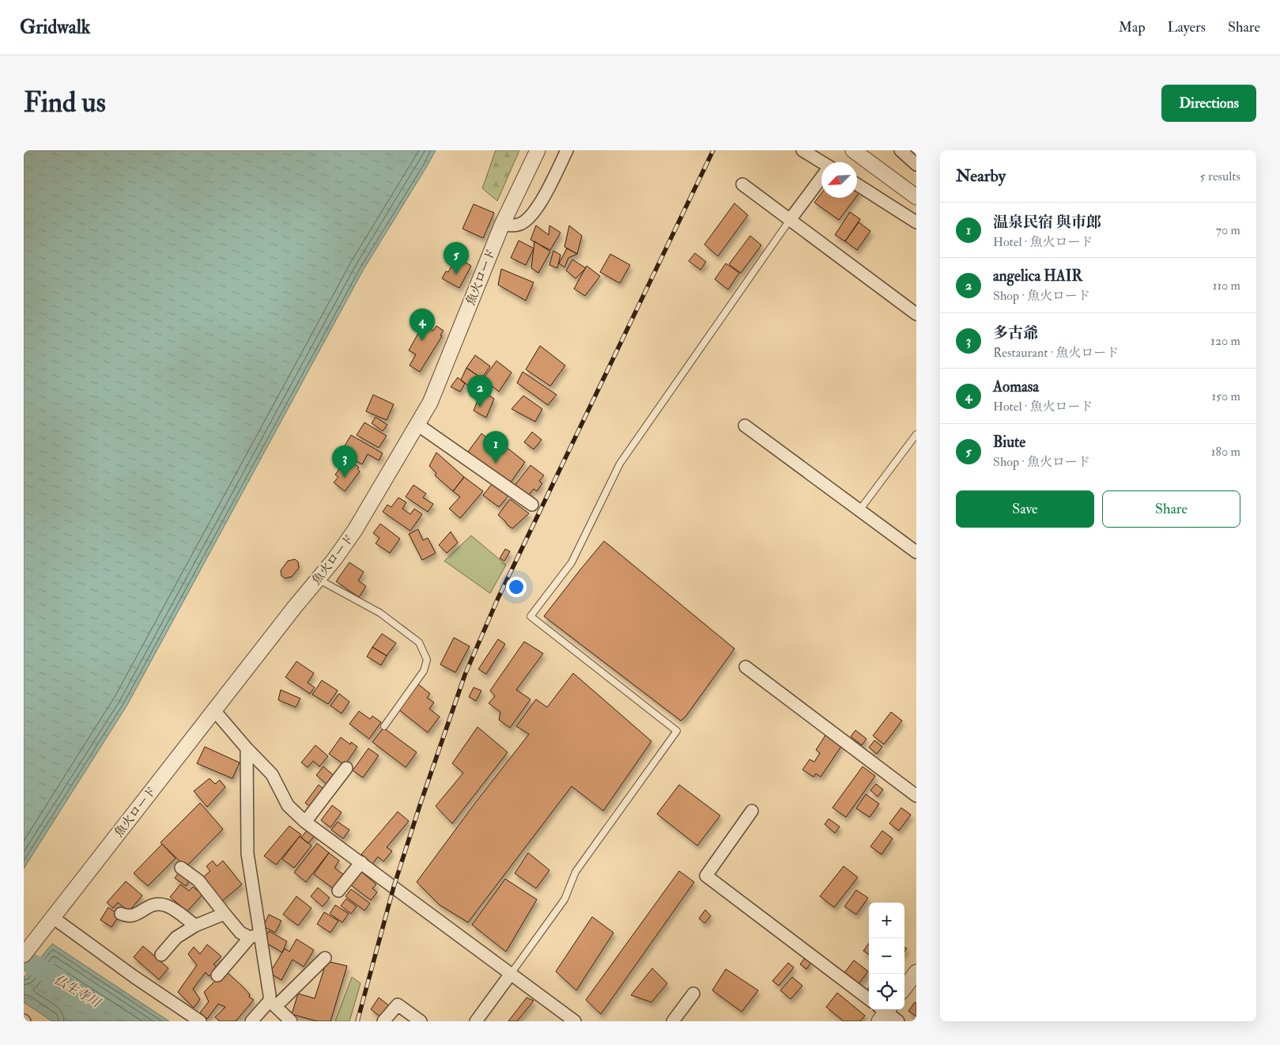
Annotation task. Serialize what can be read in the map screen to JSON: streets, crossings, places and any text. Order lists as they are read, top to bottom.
{
  "streets": {
    "street": ["魚火ロード"]
  },
  "water": ["仏生寺川"],
  "north": "bottom left",
  "page": {
    "header": "Gridwalk",
    "nav": ["Map", "Layers", "Share"],
    "buttons": [
      "Directions",
      ["Save", "Share"]
    ],
    "title": "Find us",
    "heading": ["Nearby", "5 results"],
    "list": [
      {
        "mark": "1",
        "name": "温泉民宿 與市郎",
        "note": "Hotel · 魚火ロード",
        "value": "70 m"
      },
      {
        "mark": "2",
        "name": "angelica HAIR",
        "note": "Shop · 魚火ロード",
        "value": "110 m"
      },
      {
        "mark": "3",
        "name": "多古爺",
        "note": "Restaurant · 魚火ロード",
        "value": "120 m"
      },
      {
        "mark": "4",
        "name": "Aomasa",
        "note": "Hotel · 魚火ロード",
        "value": "150 m"
      },
      {
        "mark": "5",
        "name": "Biute",
        "note": "Shop · 魚火ロード",
        "value": "180 m"
      }
    ],
    "pins": [
      "5",
      "4",
      "2",
      "1",
      "3"
    ],
    "map_buttons": ["+", "−"]
  }
}
